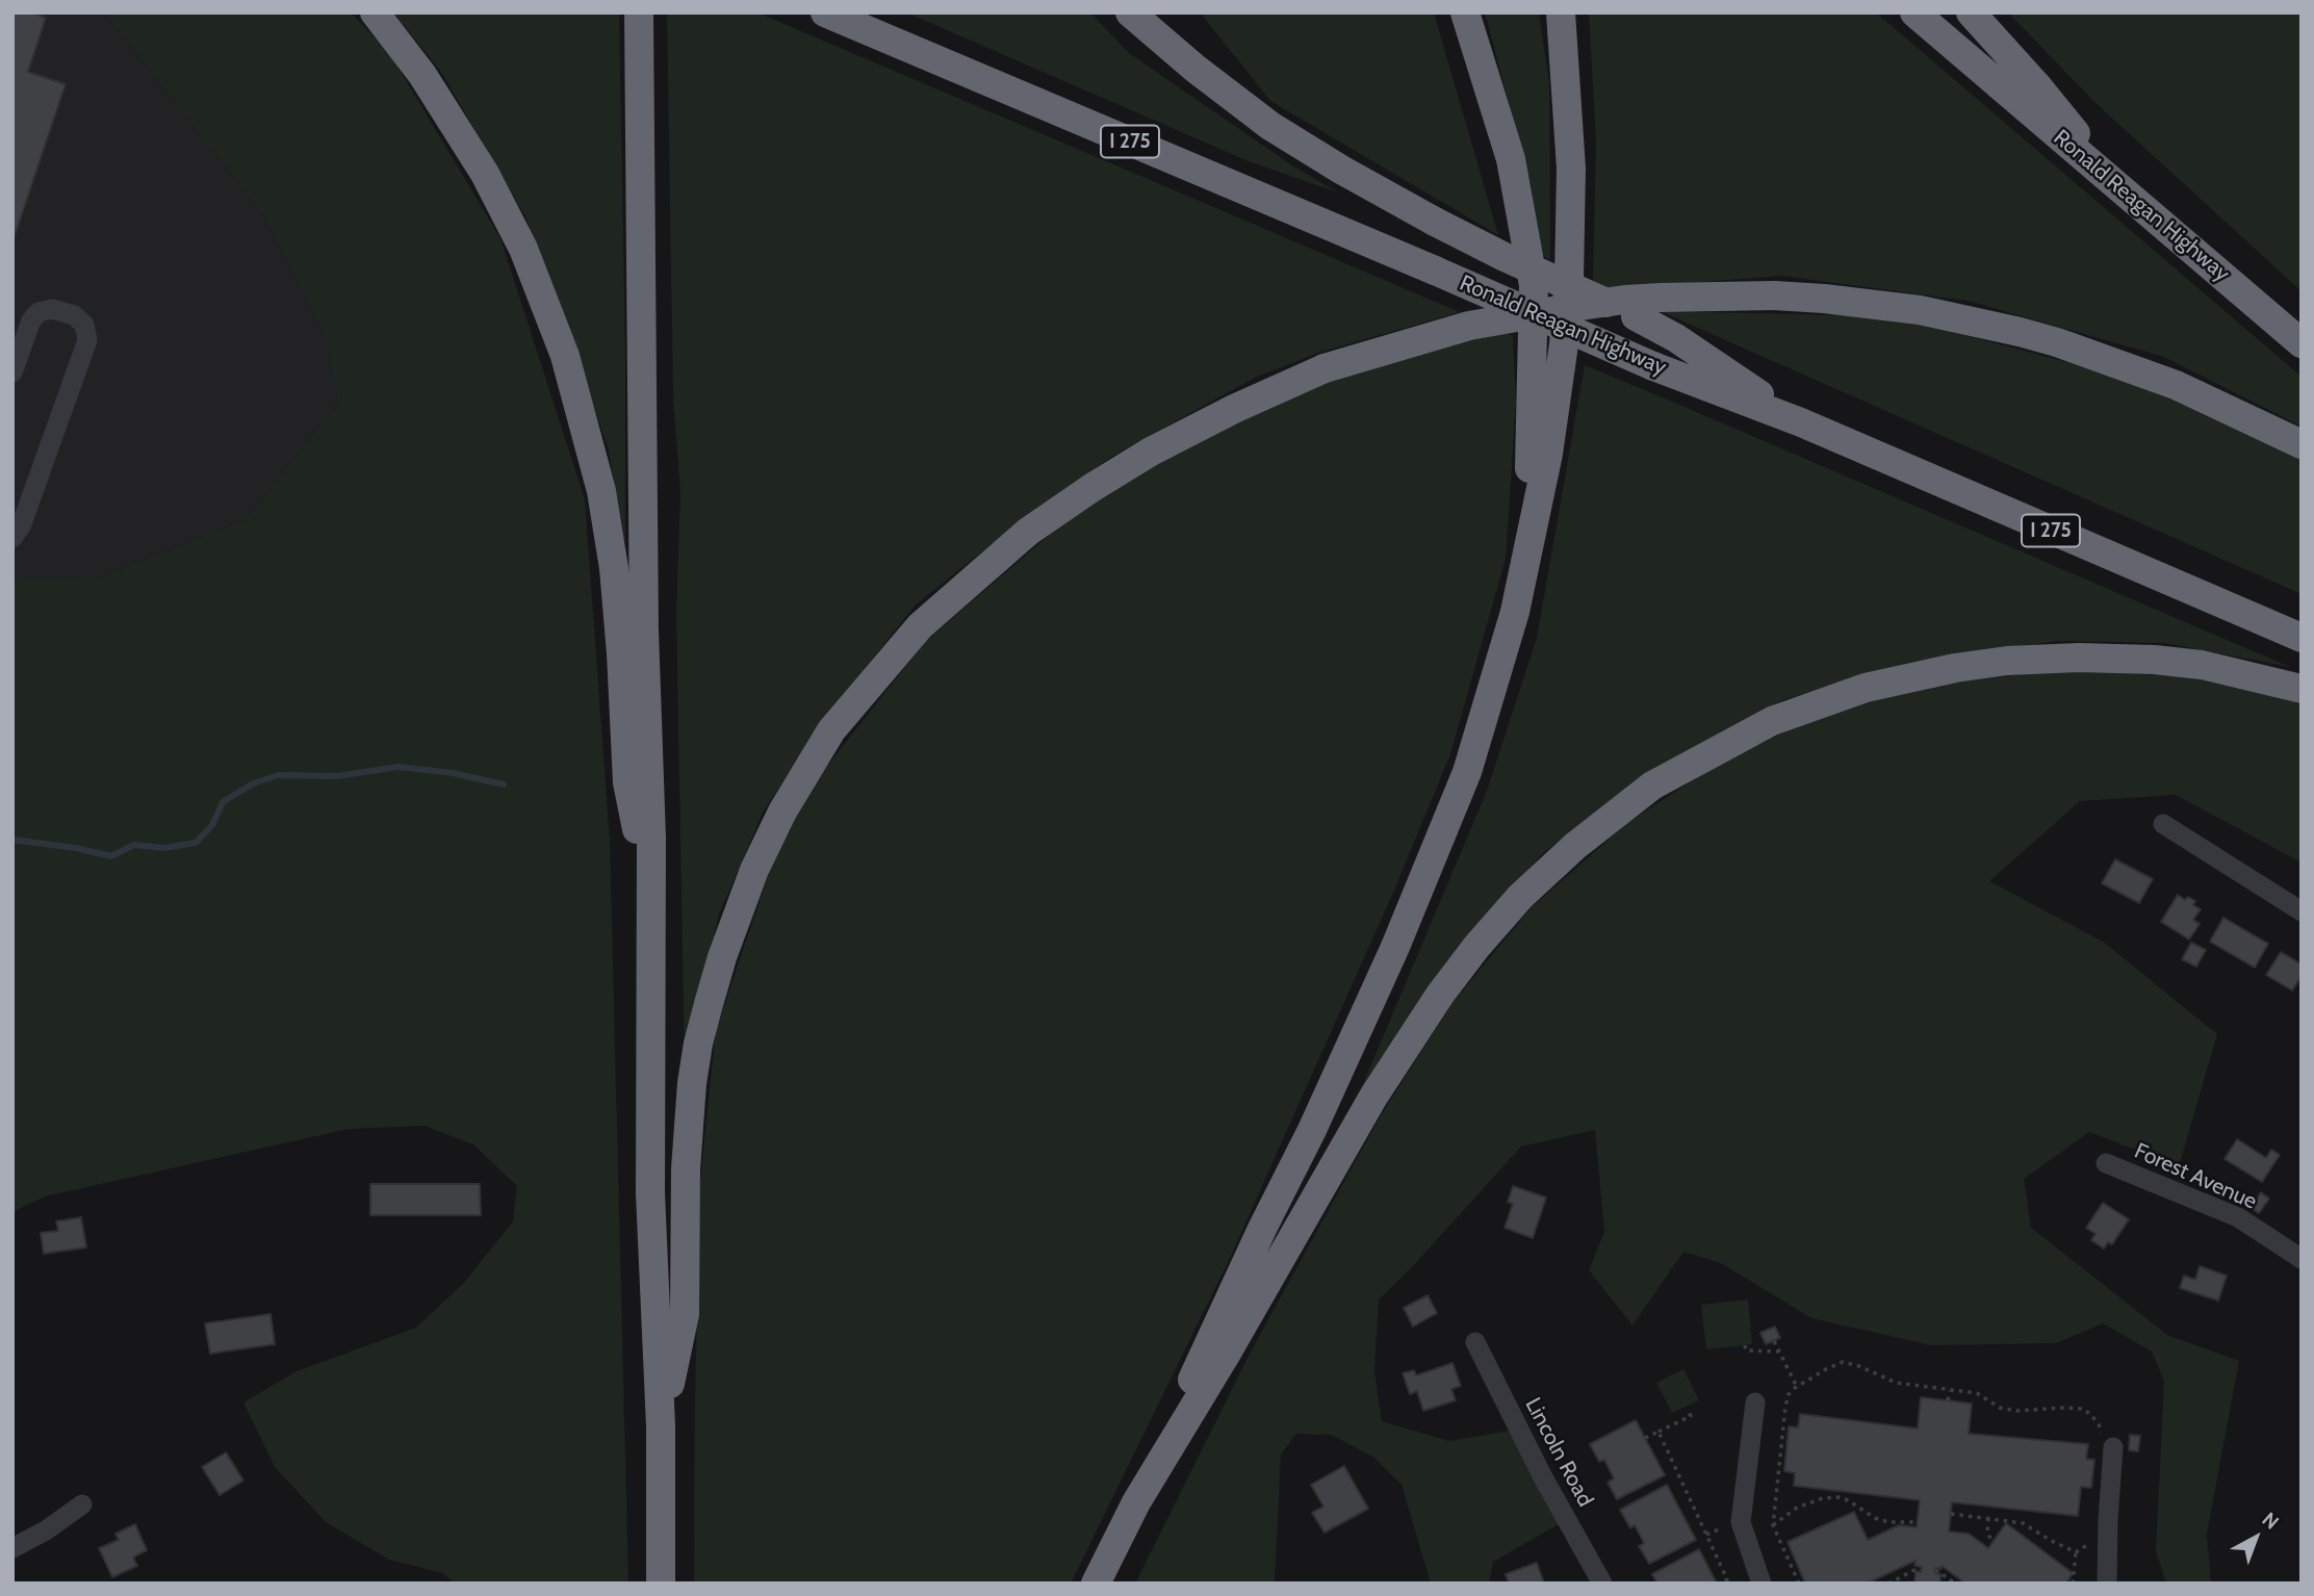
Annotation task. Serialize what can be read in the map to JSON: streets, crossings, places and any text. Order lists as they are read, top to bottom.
{
  "streets": {
    "highway": ["I 275", "Ronald Reagan Highway"],
    "street": ["Forest Avenue", "Lincoln Road"]
  },
  "north": "top right"
}
